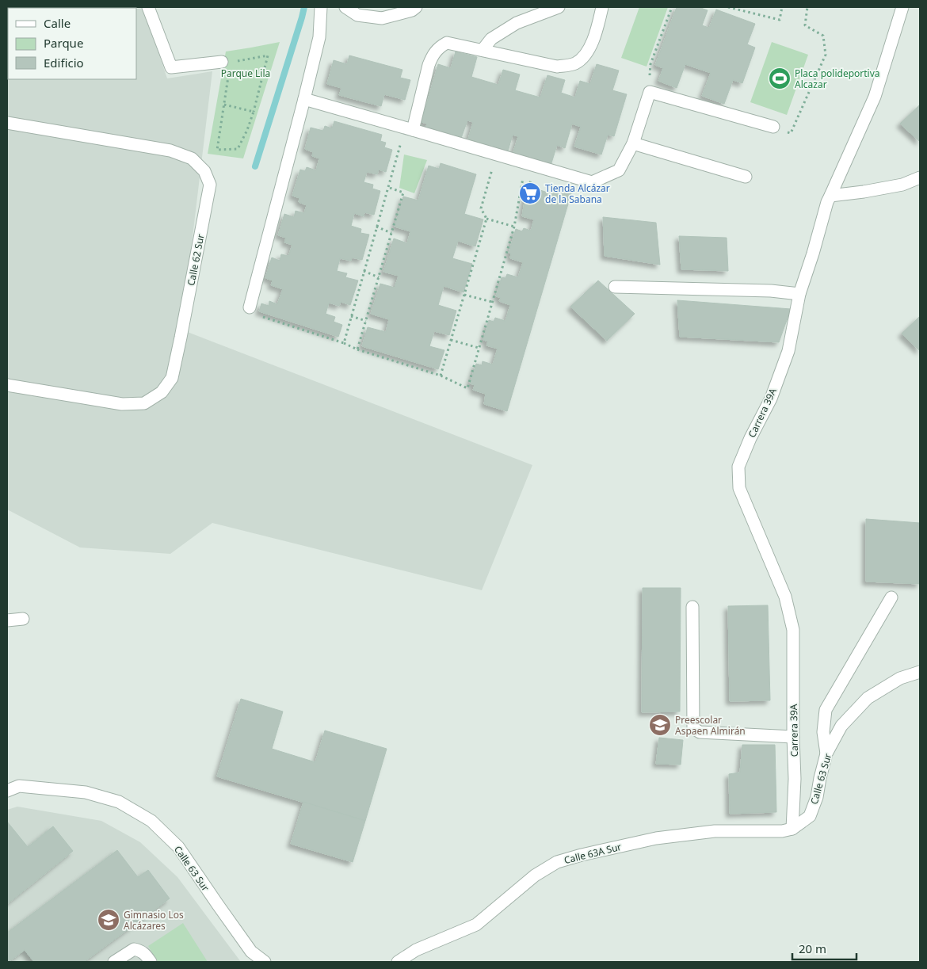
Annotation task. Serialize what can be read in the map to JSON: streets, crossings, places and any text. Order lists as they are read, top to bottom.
{
  "streets": {
    "street": [
      "Calle 62 Sur",
      "Carrera 39A",
      "Calle 63 Sur",
      "Calle 63A Sur"
    ]
  },
  "crossings": [
    ["Carrera 39A", "Calle 63 Sur"],
    ["Calle 63 Sur", "Calle 63A Sur"]
  ],
  "parks": ["Parque Lila"],
  "places": {
    "sports": ["Placa polideportiva Alcazar"],
    "supermarket": ["Tienda Alcázar de la Sabana"],
    "school or university": ["Preescolar Aspaen Almirán", "Gimnasio Los Alcázares"]
  },
  "legend": ["Calle", "Parque", "Edificio"],
  "scale_bar": "20 m"
}
